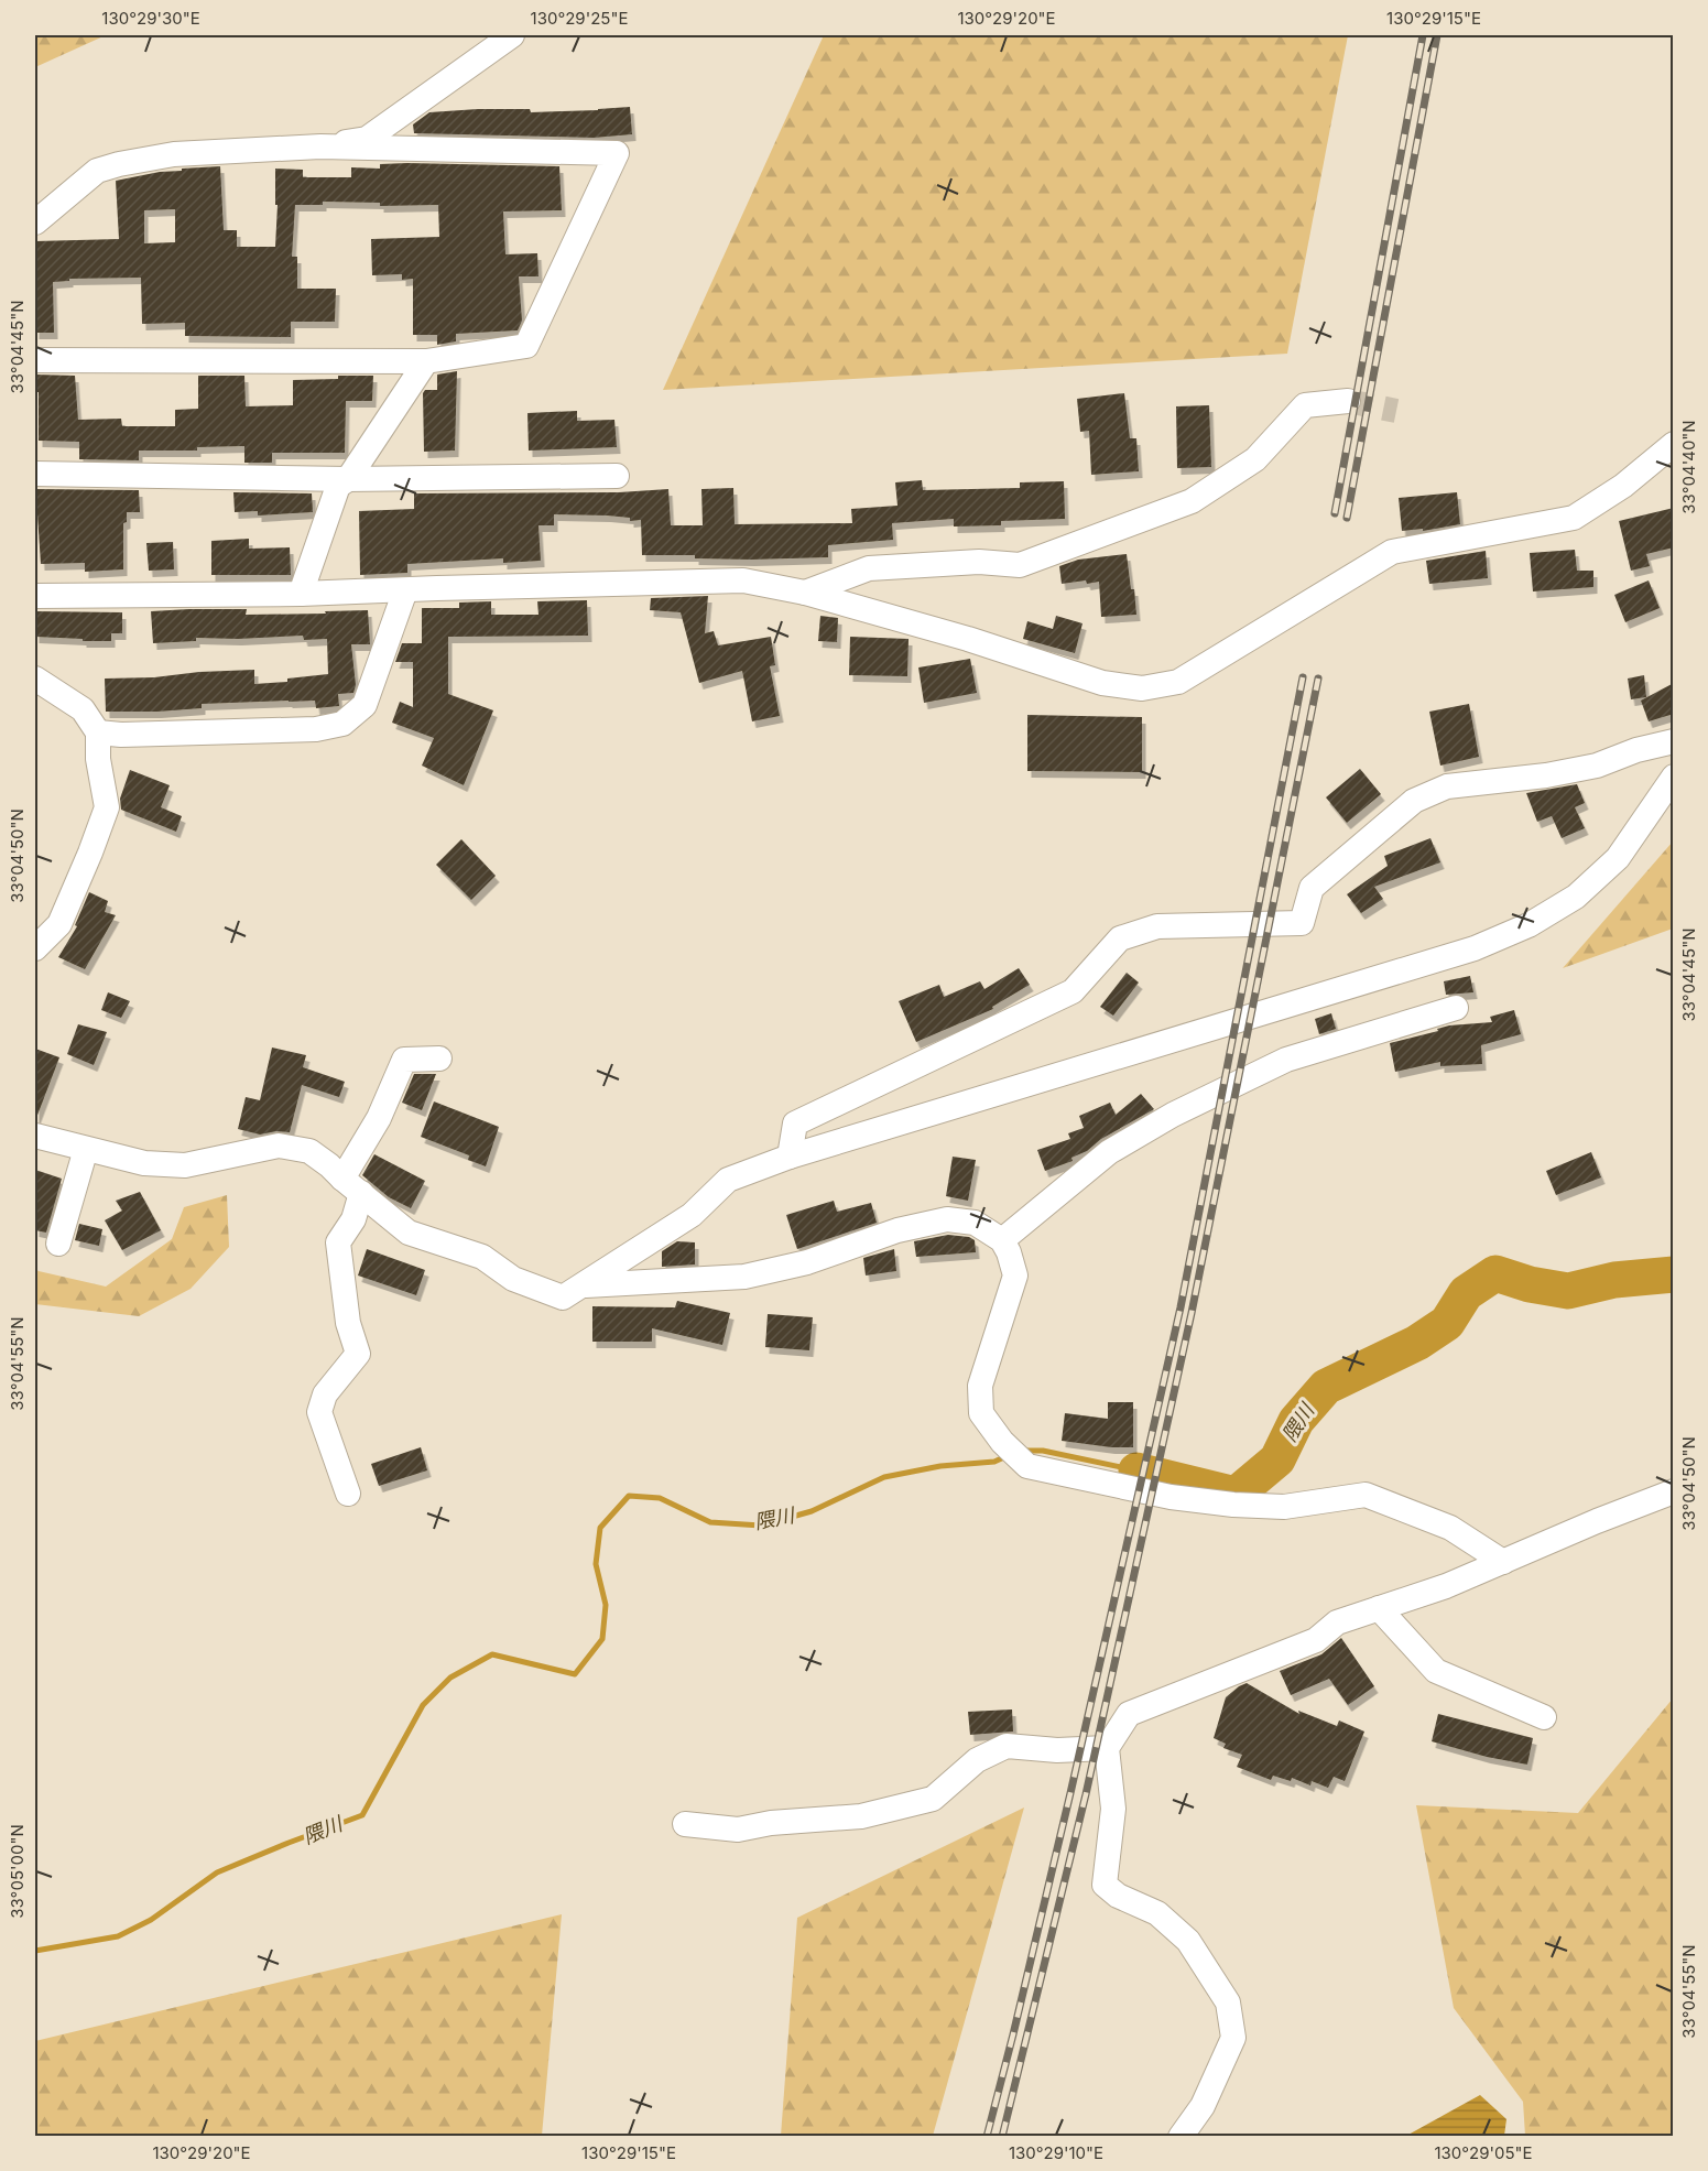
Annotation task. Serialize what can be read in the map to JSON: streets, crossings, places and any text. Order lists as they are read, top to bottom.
{
  "water": ["隈川"],
  "coordinates": [
    "130°29'30\"E",
    "130°29'25\"E",
    "130°29'20\"E",
    "130°29'15\"E",
    "33°04'45\"N",
    "33°04'40\"N",
    "33°04'50\"N",
    "33°04'55\"N",
    "33°05'00\"N",
    "130°29'10\"E",
    "130°29'05\"E"
  ]
}
